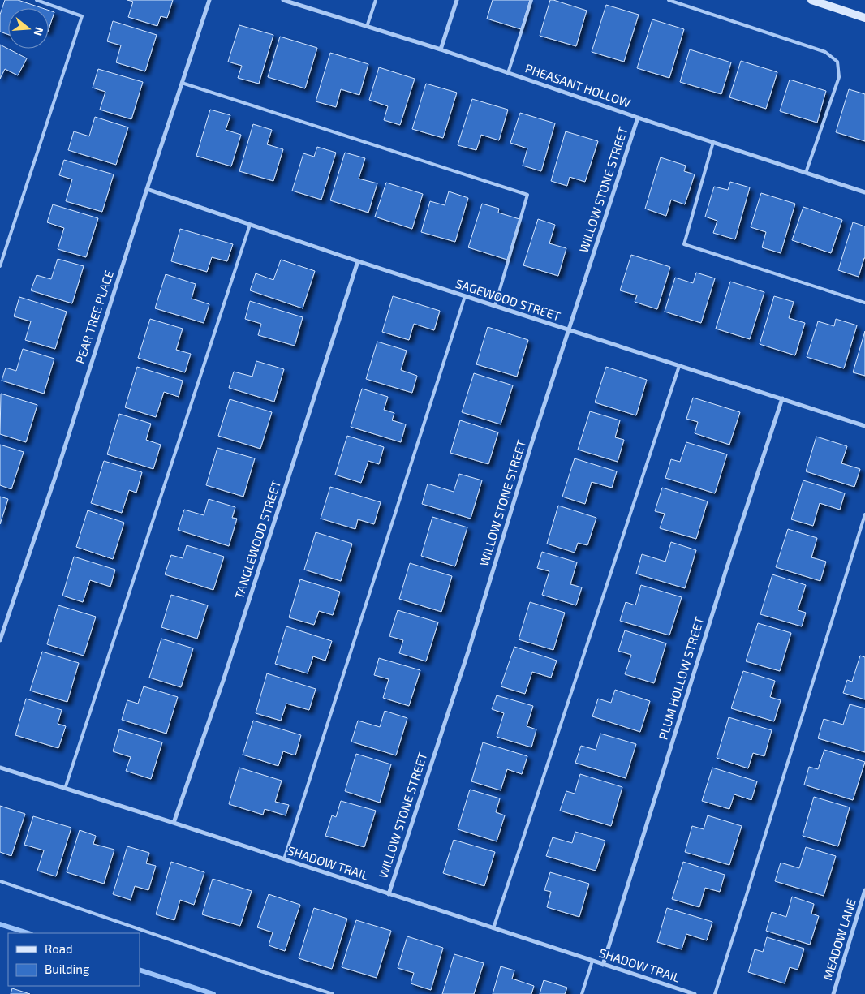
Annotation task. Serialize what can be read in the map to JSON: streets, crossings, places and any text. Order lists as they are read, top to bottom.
{
  "streets": {
    "street": [
      "PHEASANT HOLLOW",
      "WILLOW STONE STREET",
      "SAGEWOOD STREET",
      "PEAR TREE PLACE",
      "TANGLEWOOD STREET",
      "PLUM HOLLOW STREET",
      "SHADOW TRAIL",
      "MEADOW LANE"
    ]
  },
  "crossings": [
    ["PHEASANT HOLLOW", "WILLOW STONE STREET"],
    ["WILLOW STONE STREET", "SAGEWOOD STREET"],
    ["WILLOW STONE STREET", "SHADOW TRAIL"],
    ["SAGEWOOD STREET", "PEAR TREE PLACE"],
    ["SAGEWOOD STREET", "TANGLEWOOD STREET"],
    ["SAGEWOOD STREET", "PLUM HOLLOW STREET"],
    ["TANGLEWOOD STREET", "SHADOW TRAIL"],
    ["PLUM HOLLOW STREET", "SHADOW TRAIL"]
  ],
  "legend": ["Road", "Building"],
  "north": "right"
}
